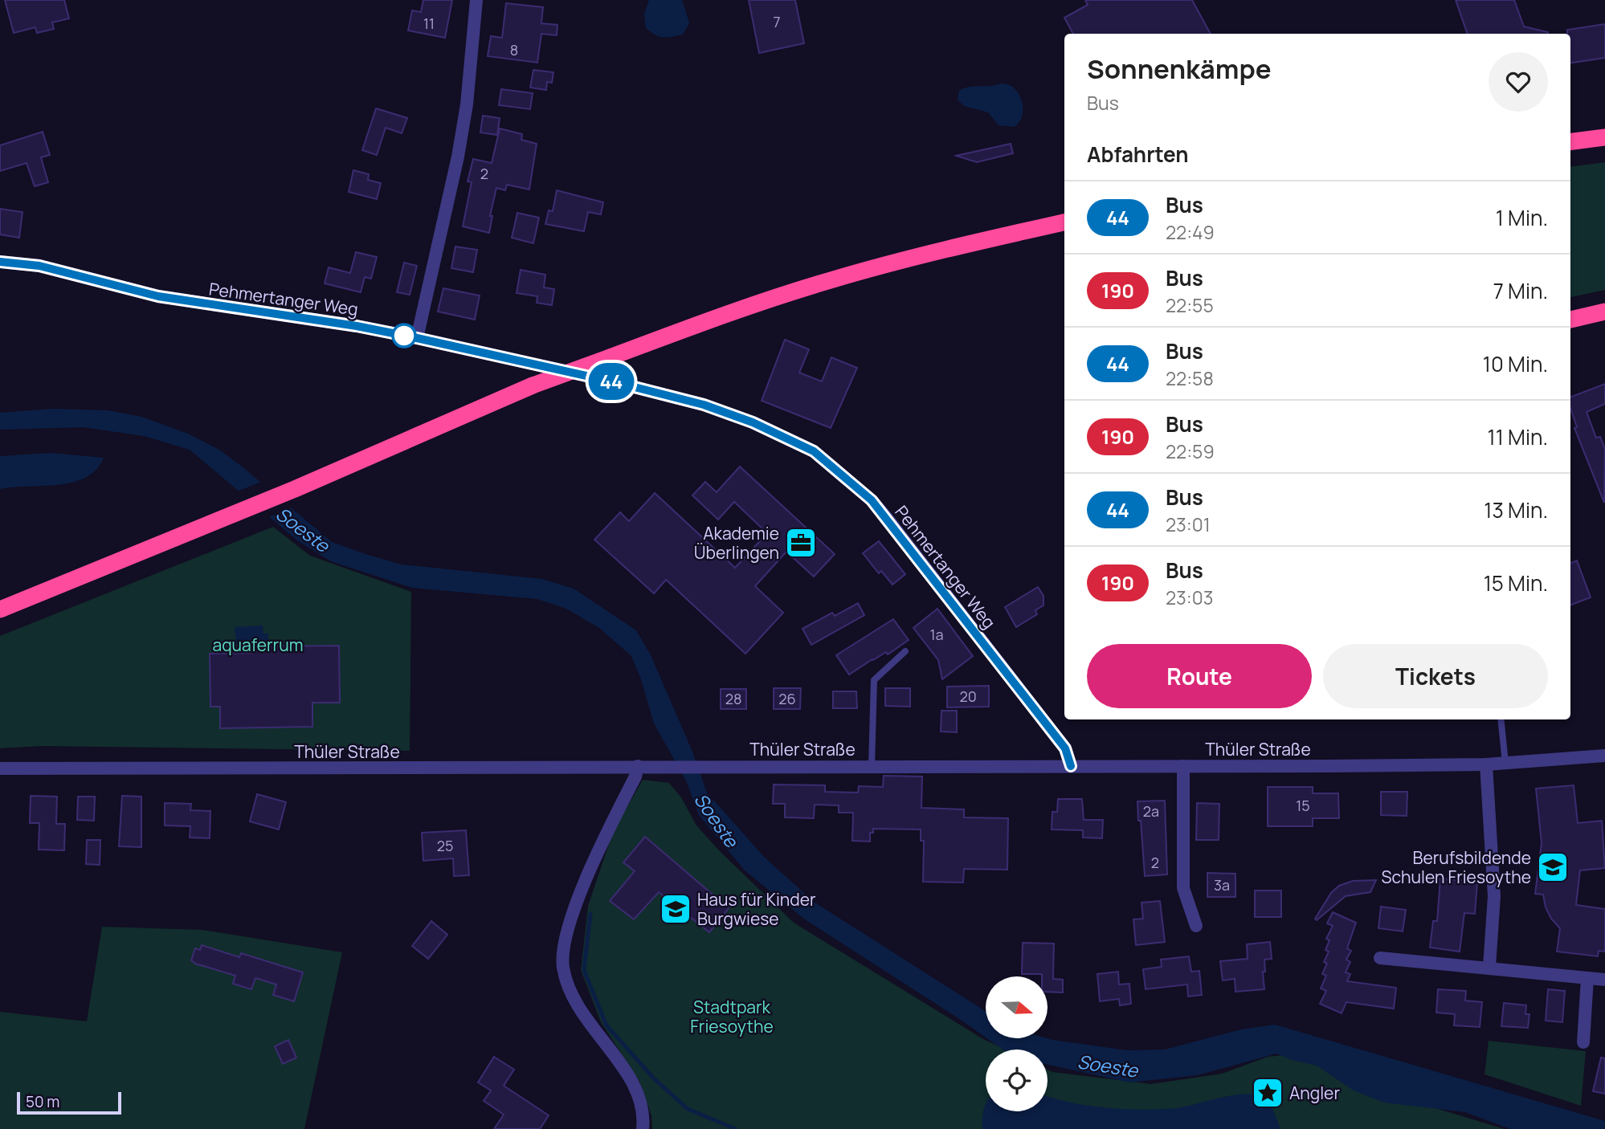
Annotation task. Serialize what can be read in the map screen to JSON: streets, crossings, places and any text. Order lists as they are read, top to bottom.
{
  "streets": {
    "street": ["Pehmertanger Weg", "Thüler Straße"]
  },
  "crossings": [
    ["Pehmertanger Weg", "Thüler Straße"]
  ],
  "water": ["Soeste"],
  "parks": ["aquaferrum", "Stadtpark Friesoythe"],
  "places": {
    "office": ["Akademie Überlingen"],
    "school or university": ["Berufsbildende Schulen Friesoythe", "Haus für Kinder Burgwiese"],
    "place": ["Angler"]
  },
  "lines": ["bus line 44"],
  "house_numbers": [
    "7",
    "11",
    "8",
    "2",
    "1a",
    "20",
    "28",
    "26",
    "15",
    "2a",
    "25",
    "2",
    "3a"
  ],
  "scale_bar": "50 m",
  "north": "right",
  "page": {
    "on_map": "44",
    "heading": [
      ["Sonnenkämpe", "Bus"],
      "Abfahrten"
    ],
    "list": [
      {
        "mark": "44",
        "name": "Bus",
        "note": "22:49",
        "value": "1 Min."
      },
      {
        "mark": "190",
        "name": "Bus",
        "note": "22:55",
        "value": "7 Min."
      },
      {
        "mark": "44",
        "name": "Bus",
        "note": "22:58",
        "value": "10 Min."
      },
      {
        "mark": "190",
        "name": "Bus",
        "note": "22:59",
        "value": "11 Min."
      },
      {
        "mark": "44",
        "name": "Bus",
        "note": "23:01",
        "value": "13 Min."
      },
      {
        "mark": "190",
        "name": "Bus",
        "note": "23:03",
        "value": "15 Min."
      }
    ],
    "buttons": ["Route", "Tickets"],
    "scale": "50 m"
  }
}
